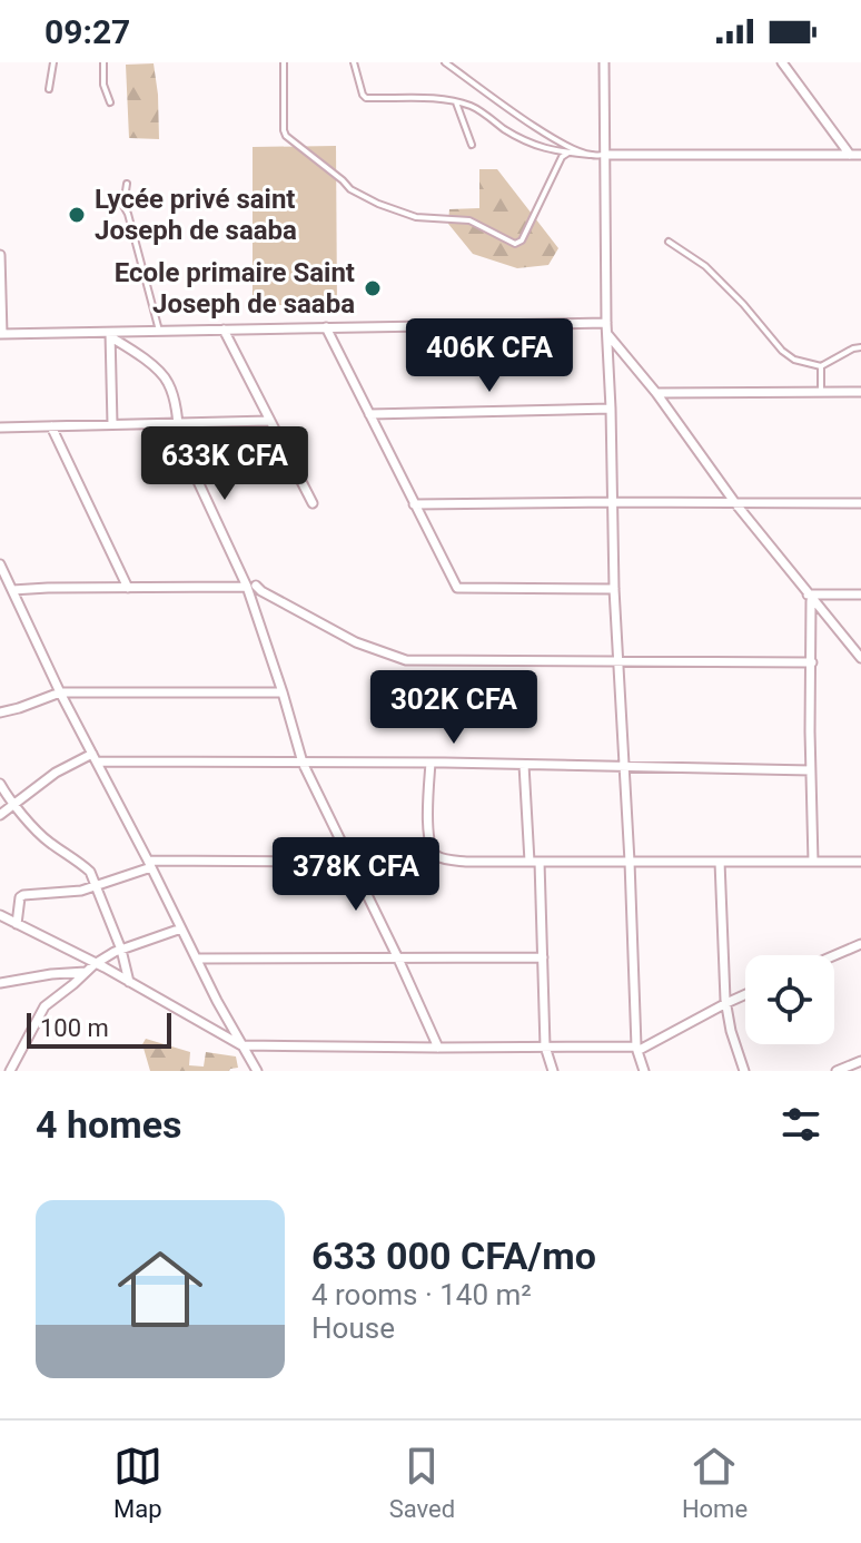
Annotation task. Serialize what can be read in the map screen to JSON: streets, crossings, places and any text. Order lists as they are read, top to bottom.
{
  "places": ["Lycée privé saint Joseph de saaba", "Ecole primaire Saint Joseph de saaba"],
  "scale_bar": "100 m",
  "page": {
    "status": "09:27",
    "price": [
      "406K CFA",
      "633K CFA",
      "302K CFA",
      "378K CFA"
    ],
    "scale": "100 m",
    "heading": "4 homes",
    "list": [
      {
        "name": "633 000 CFA/mo",
        "note": "4 rooms · 140 m² · House"
      }
    ],
    "tabs": ["Map", "Saved", "Home"]
  }
}
